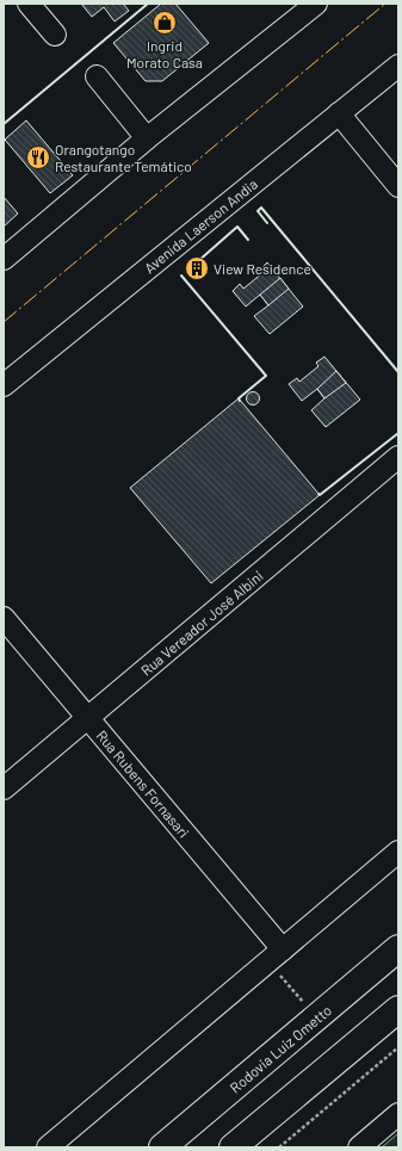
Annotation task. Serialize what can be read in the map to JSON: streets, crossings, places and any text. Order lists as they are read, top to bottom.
{
  "streets": {
    "main road": ["Rodovia Luiz Ometto"],
    "street": ["Avenida Laerson Andia", "Rua Vereador José Albini", "Rua Rubens Fornasari"]
  },
  "crossings": [
    ["Rua Vereador José Albini", "Rua Rubens Fornasari"]
  ],
  "places": {
    "shop": ["Ingrid Morato Casa"],
    "restaurant": ["Orangotango Restaurante Temático"],
    "building": ["View Residence"]
  }
}
